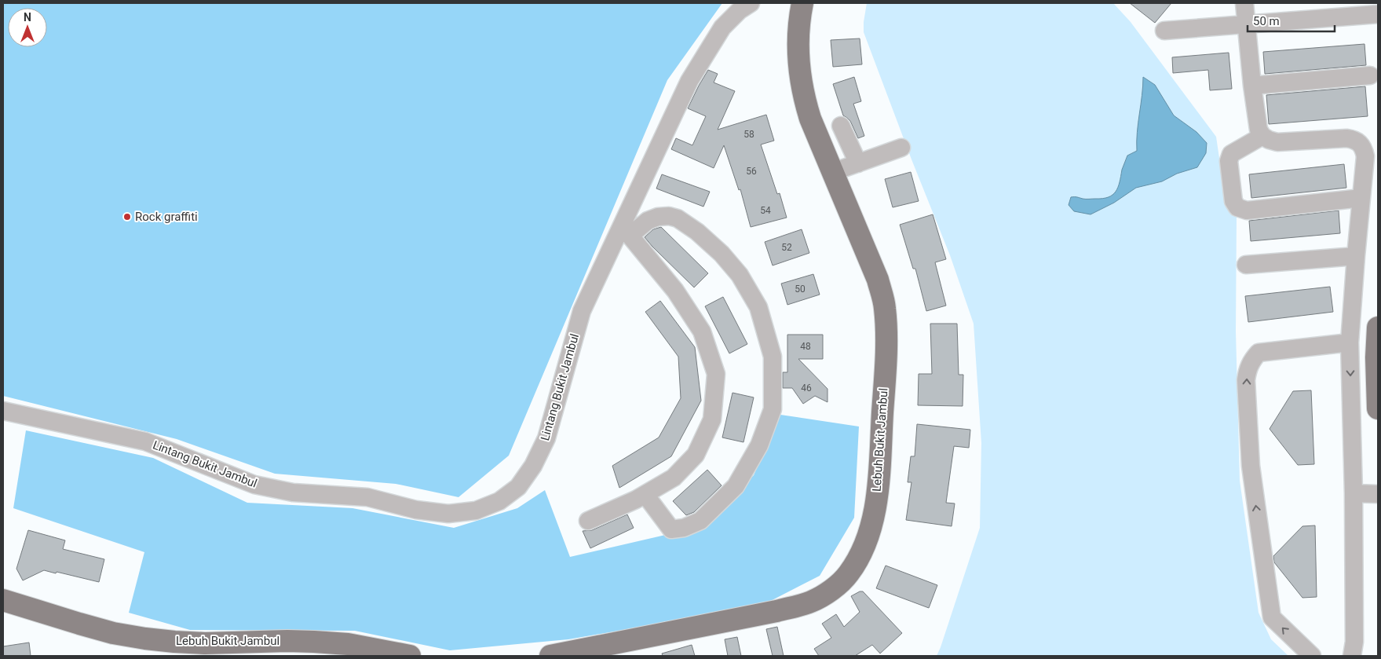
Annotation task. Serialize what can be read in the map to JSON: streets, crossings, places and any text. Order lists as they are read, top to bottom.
{
  "streets": {
    "main road": ["Lebuh Bukit Jambul"],
    "street": ["Lintang Bukit Jambul"]
  },
  "places": ["Rock graffiti"],
  "house_numbers": [
    "58",
    "56",
    "54",
    "52",
    "50",
    "48",
    "46"
  ],
  "scale_bar": "50 m",
  "north": "top"
}
